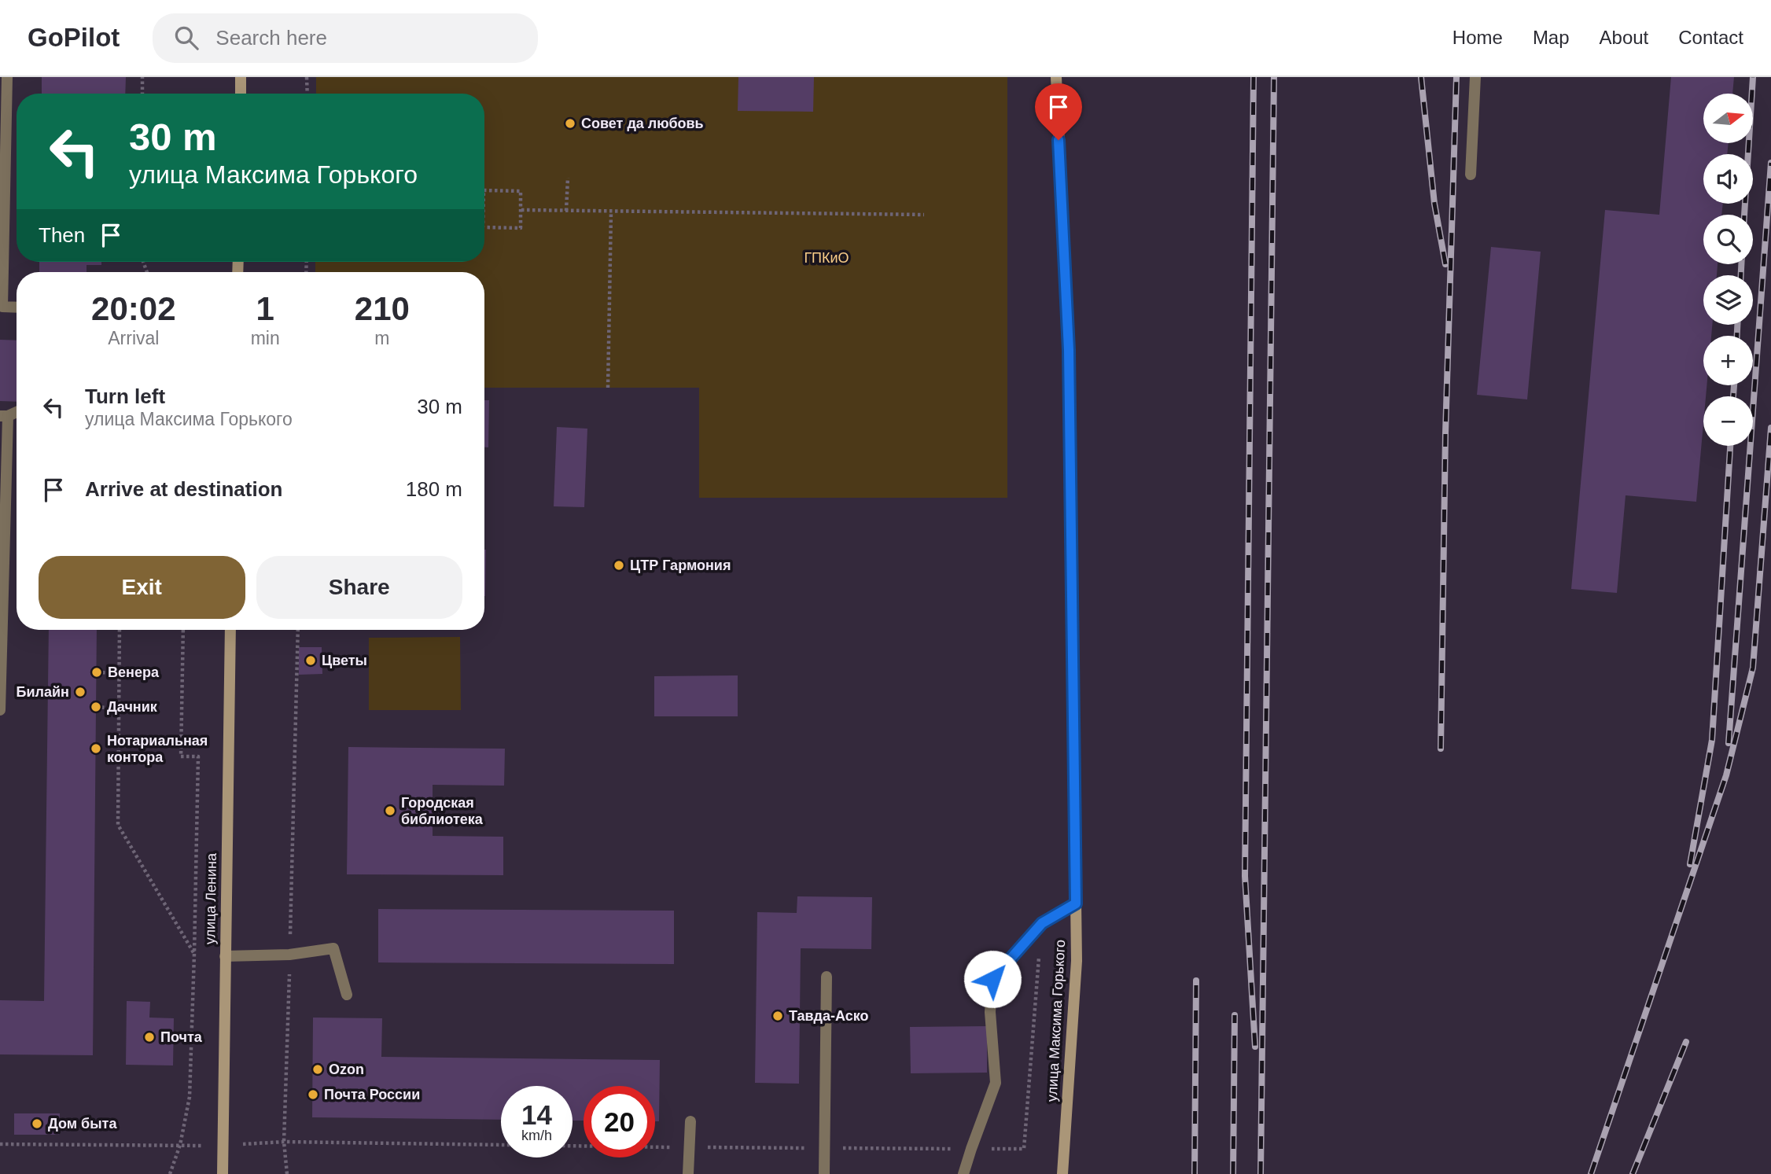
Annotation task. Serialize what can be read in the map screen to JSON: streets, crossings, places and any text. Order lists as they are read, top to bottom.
{
  "streets": {
    "street": ["улица Ленина", "улица Максима Горького"]
  },
  "parks": ["ГПКиО"],
  "places": [
    "Совет да любовь",
    "ЦТР Гармония",
    "Цветы",
    "Венера",
    "Билайн",
    "Дачник",
    "Нотариальная контора",
    "Городская библиотека",
    "Тавда-Аско",
    "Почта",
    "Ozon",
    "Почта России",
    "Дом быта"
  ],
  "north": "right",
  "page": {
    "header": "GoPilot",
    "search": "Search here",
    "nav": [
      "Home",
      "Map",
      "About",
      "Contact"
    ],
    "map_buttons": ["+", "−"],
    "turn": ["30 m", "улица Максима Горького"],
    "then": "Then",
    "eta": [
      "20:02",
      "Arrival",
      "1",
      "min",
      "210",
      "m"
    ],
    "list": [
      {
        "name": "Turn left",
        "note": "улица Максима Горького",
        "value": "30 m"
      },
      {
        "name": "Arrive at destination",
        "value": "180 m"
      }
    ],
    "buttons": ["Exit", "Share"],
    "speed": "14 km/h",
    "limit": "20"
  }
}
